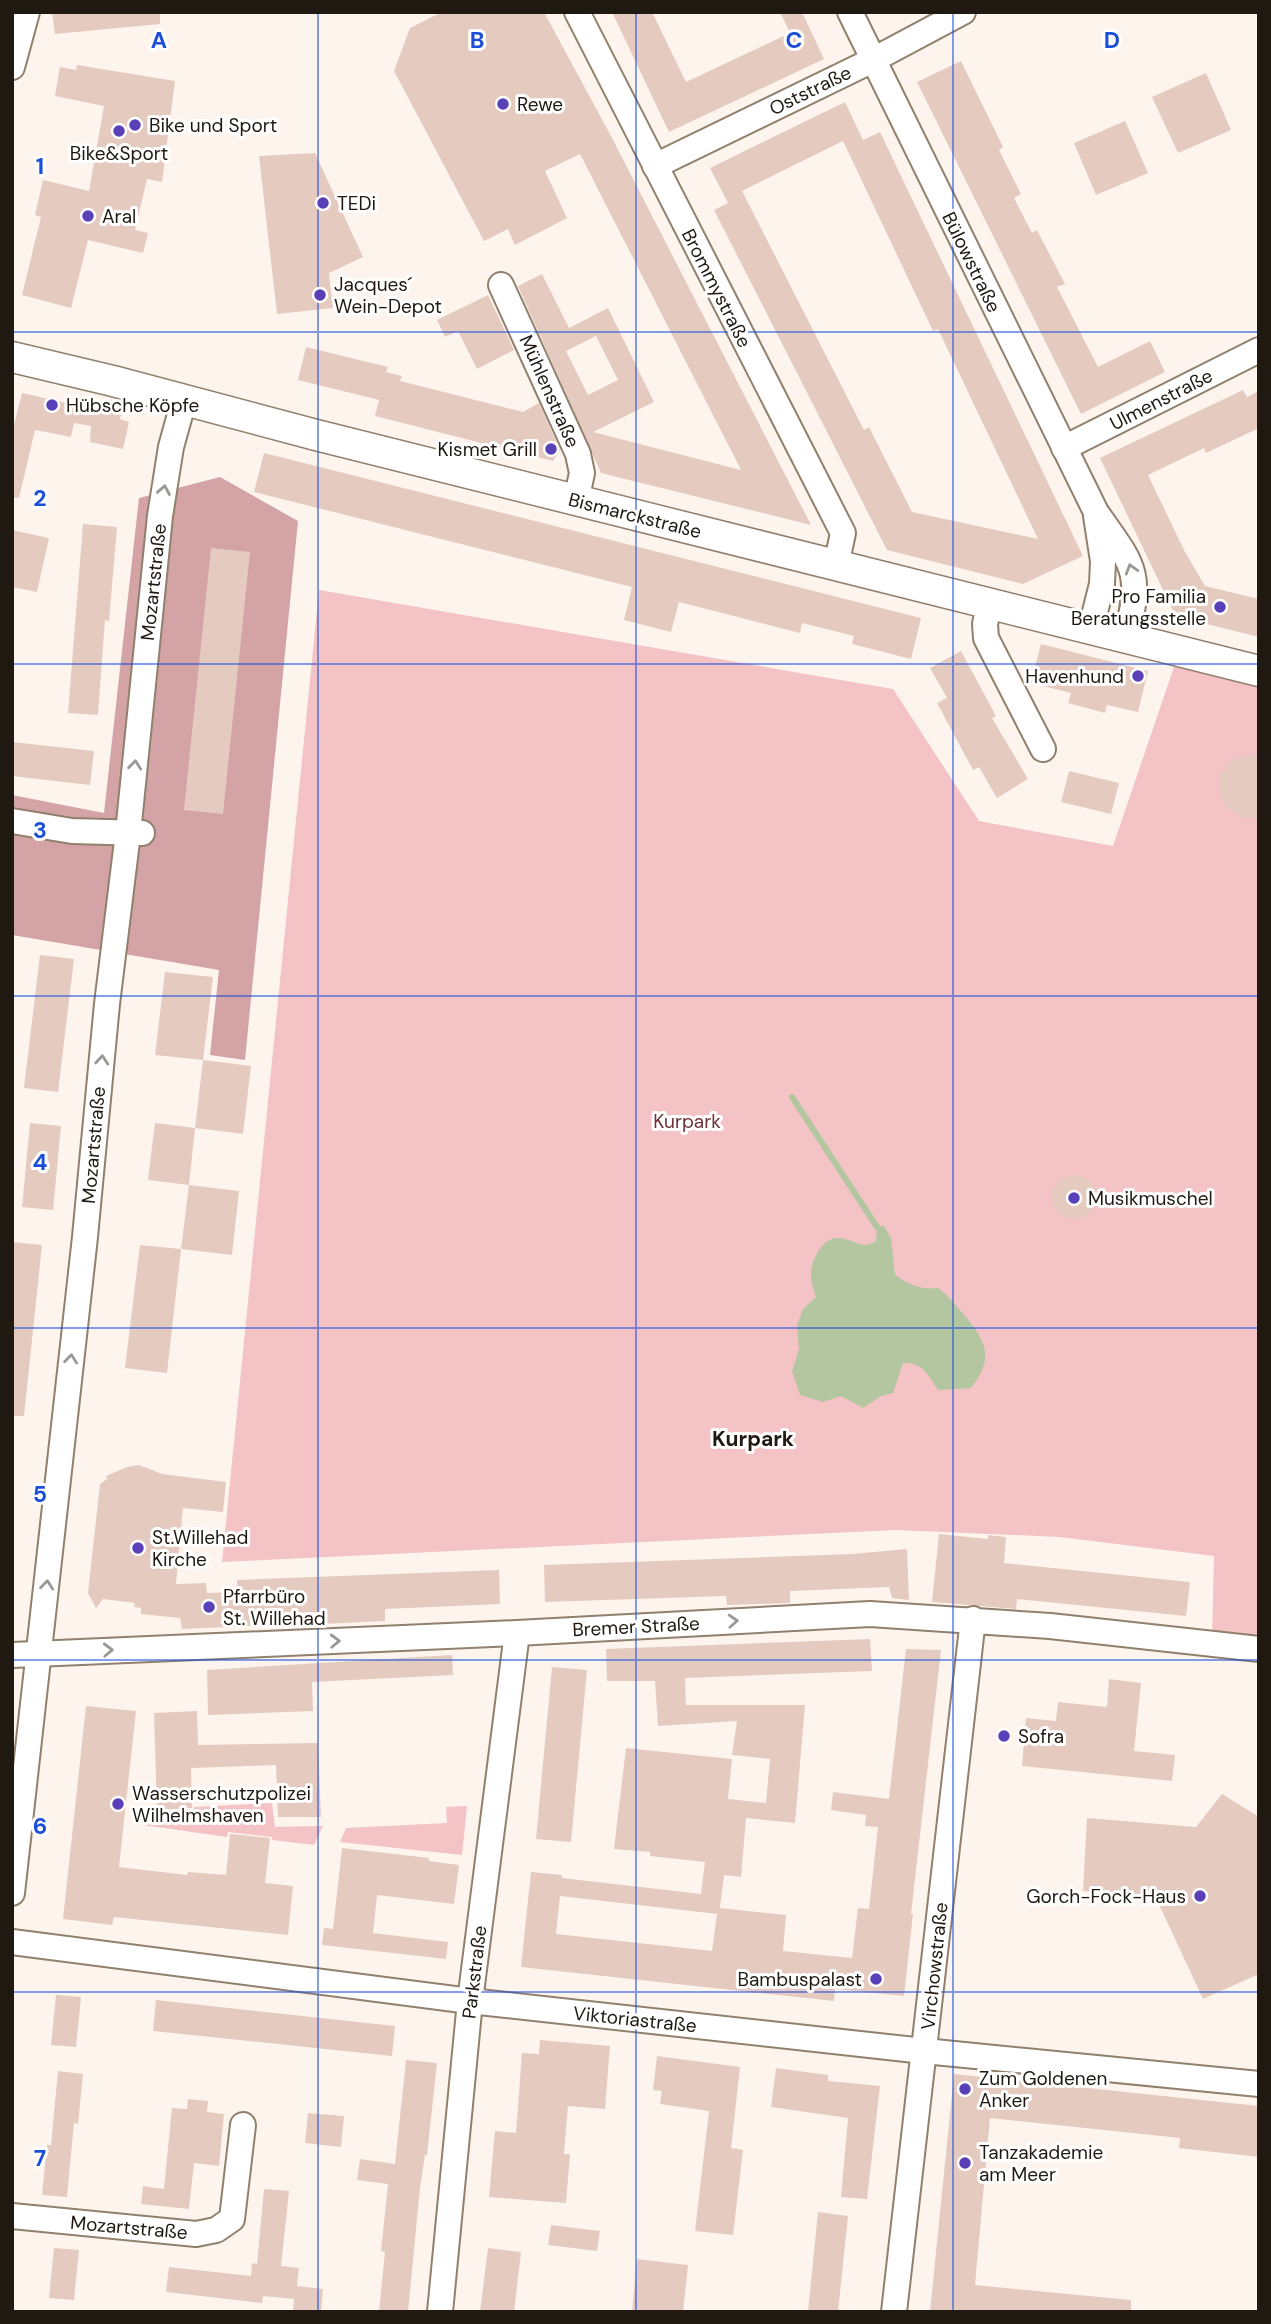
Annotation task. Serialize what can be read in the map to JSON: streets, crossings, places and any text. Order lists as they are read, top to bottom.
{
  "streets": {
    "main road": ["Bismarckstraße"],
    "street": [
      "Oststraße",
      "Bülowstraße",
      "Brommystraße",
      "Mühlenstraße",
      "Ulmenstraße",
      "Mozartstraße",
      "Bremer Straße",
      "Virchowstraße",
      "Parkstraße",
      "Viktoriastraße"
    ]
  },
  "crossings": [
    ["Oststraße", "Bülowstraße"],
    ["Oststraße", "Brommystraße"],
    ["Bülowstraße", "Ulmenstraße"],
    ["Bülowstraße", "Bismarckstraße"],
    ["Brommystraße", "Bismarckstraße"],
    ["Mühlenstraße", "Bismarckstraße"],
    ["Bismarckstraße", "Mozartstraße"],
    ["Mozartstraße", "Bremer Straße"],
    ["Bremer Straße", "Virchowstraße"],
    ["Bremer Straße", "Parkstraße"],
    ["Virchowstraße", "Viktoriastraße"],
    ["Parkstraße", "Viktoriastraße"]
  ],
  "one_way": ["Mozartstraße", "Bremer Straße"],
  "districts": ["Kurpark"],
  "parks": ["Kurpark"],
  "places": [
    "Rewe",
    "Bike und Sport",
    "Bike&Sport",
    "TEDi",
    "Aral",
    "Jacques´ Wein-Depot",
    "Hübsche Köpfe",
    "Kismet Grill",
    "Pro Familia Beratungsstelle",
    "Havenhund",
    "Musikmuschel",
    "St.Willehad Kirche",
    "Pfarrbüro St. Willehad",
    "Sofra",
    "Wasserschutzpolizei Wilhelmshaven",
    "Gorch-Fock-Haus",
    "Bambuspalast",
    "Zum Goldenen Anker",
    "Tanzakademie am Meer"
  ],
  "grid": {
    "columns": [
      "A",
      "B",
      "C",
      "D"
    ],
    "rows": [
      "1",
      "2",
      "3",
      "4",
      "5",
      "6",
      "7"
    ]
  }
}
